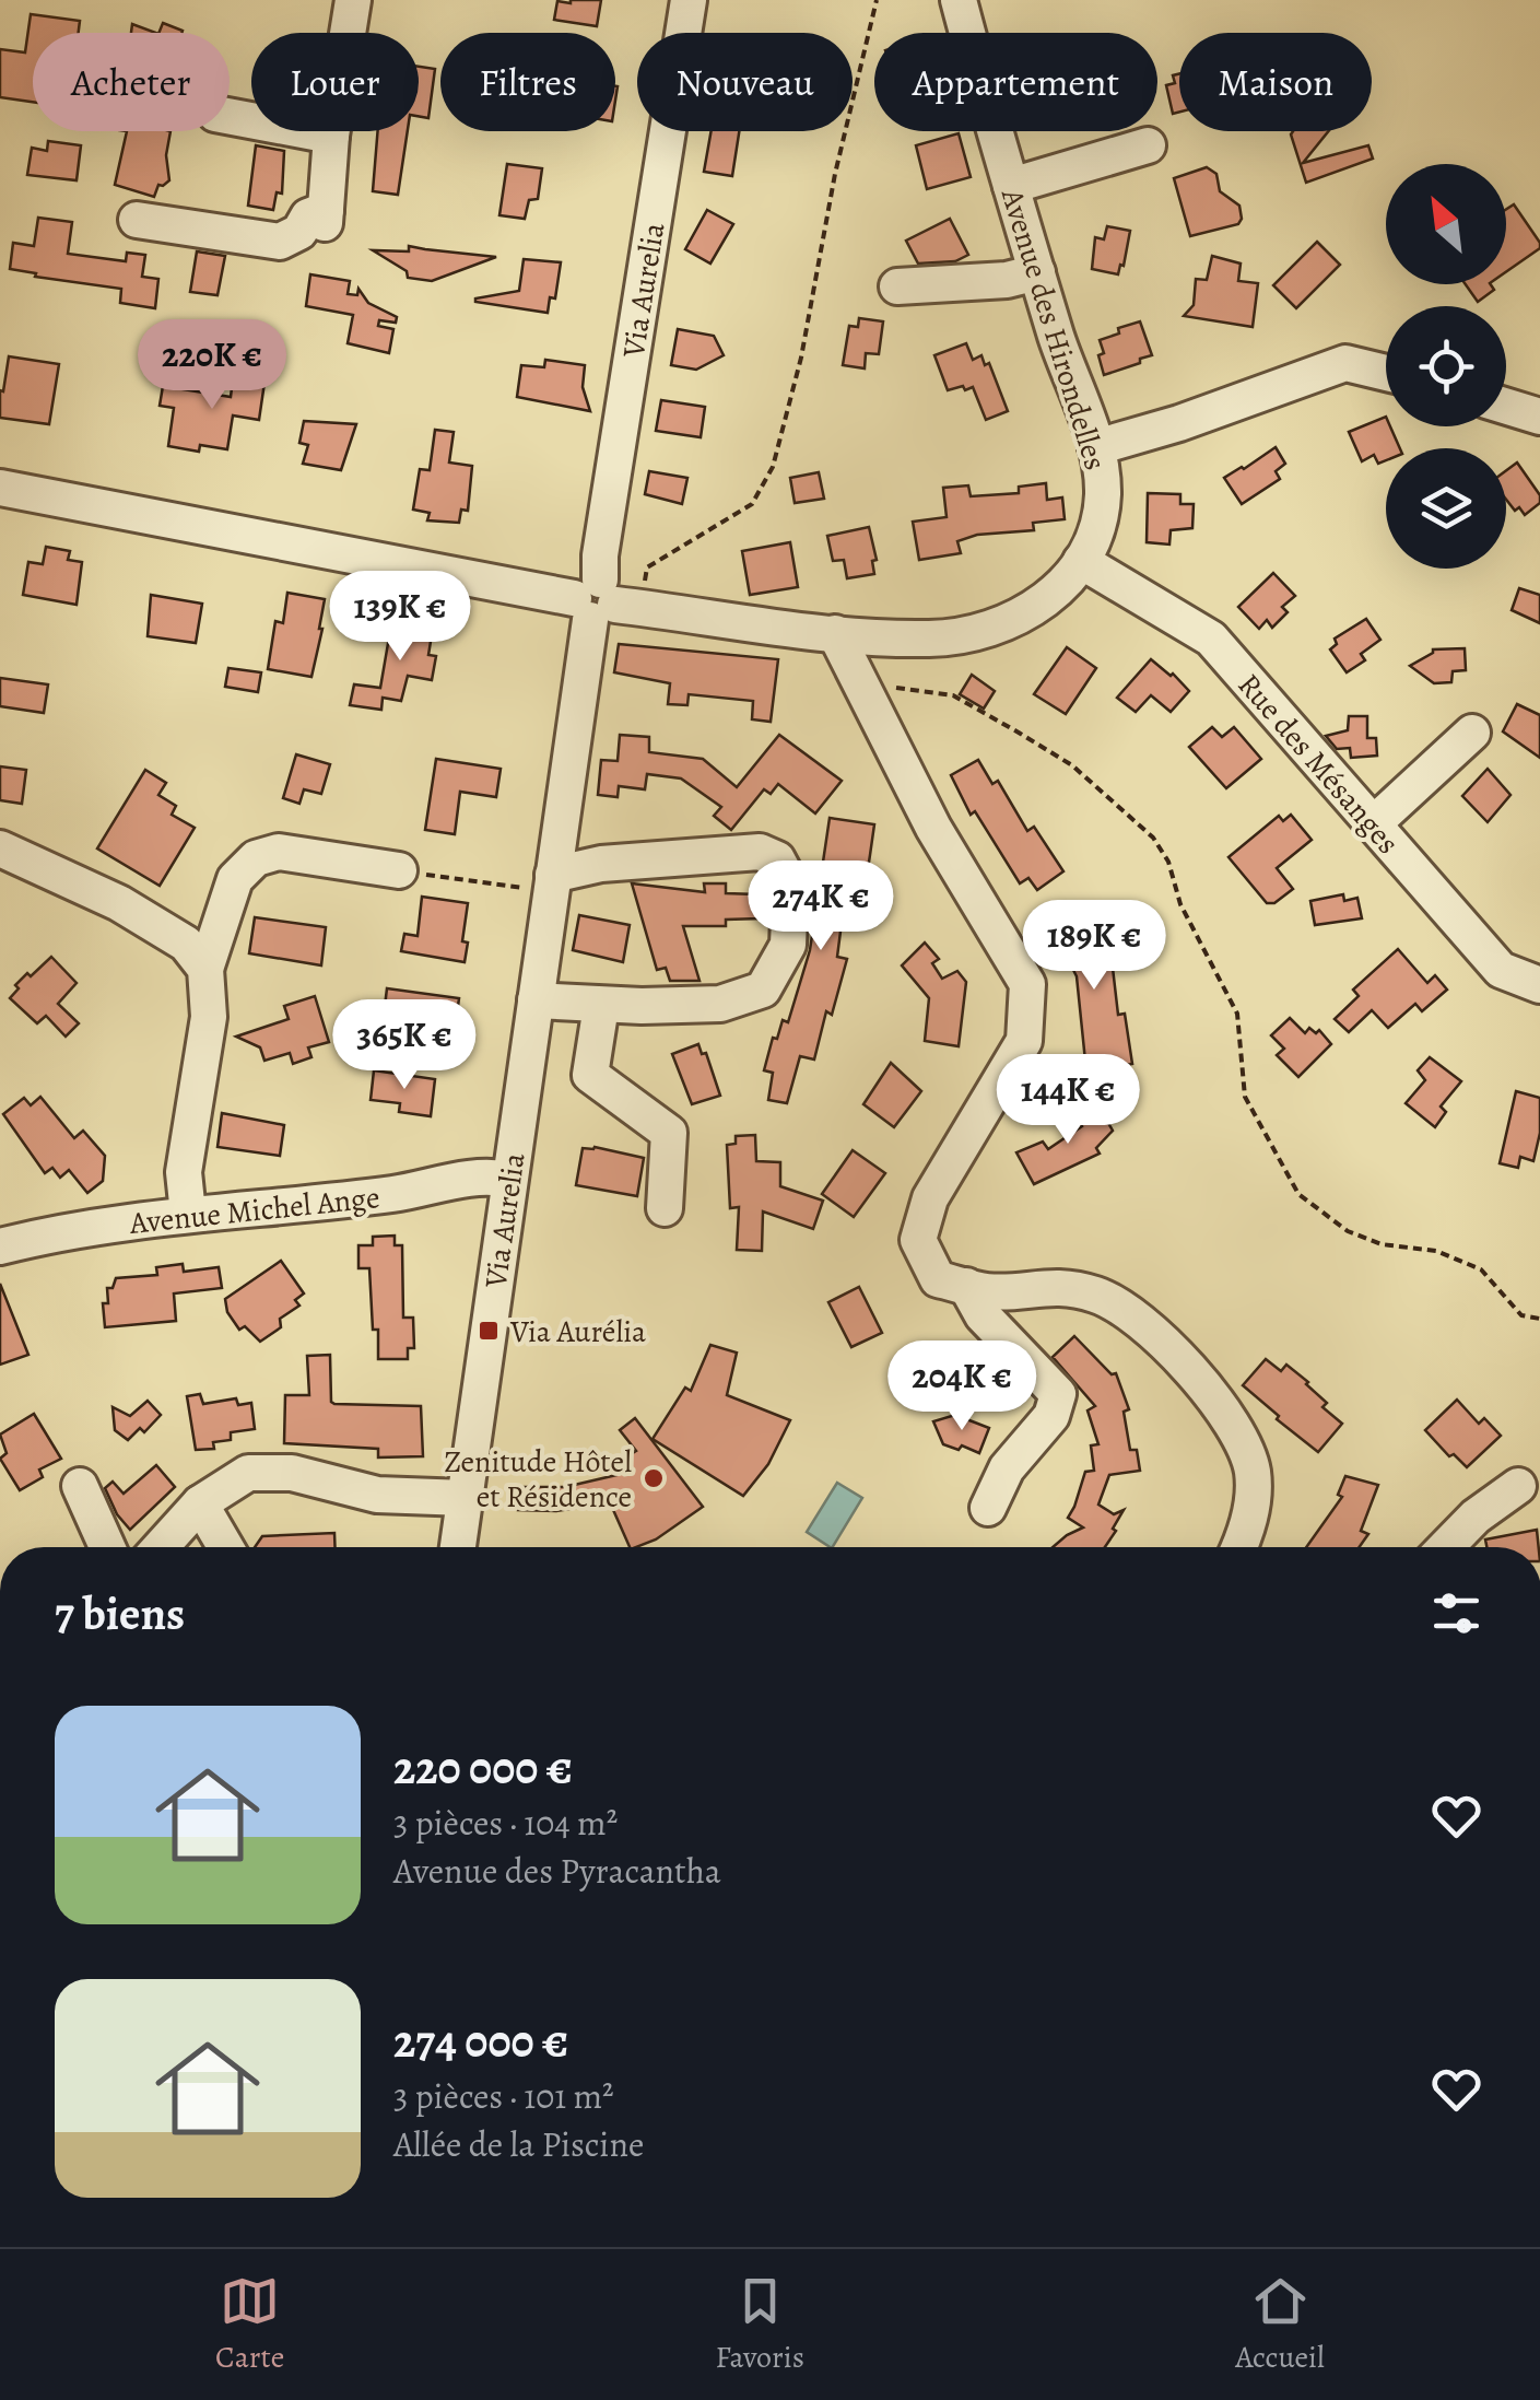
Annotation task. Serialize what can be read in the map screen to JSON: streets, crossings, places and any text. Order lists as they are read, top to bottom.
{
  "streets": {
    "street": [
      "Via Aurelia",
      "Avenue des Hirondelles",
      "Rue des Mésanges",
      "Avenue Michel Ange"
    ]
  },
  "crossings": [
    ["Via Aurelia", "Avenue des Hirondelles"],
    ["Via Aurelia", "Avenue Michel Ange"],
    ["Avenue des Hirondelles", "Rue des Mésanges"]
  ],
  "places": {
    "transit": ["Via Aurélia"],
    "other": ["Zenitude Hôtel et Résidence"]
  },
  "north": "top left",
  "page": {
    "chip": [
      "Acheter",
      "Louer",
      "Filtres",
      "Nouveau",
      "Appartement",
      "Maison"
    ],
    "price": [
      "220K €",
      "139K €",
      "274K €",
      "189K €",
      "365K €",
      "144K €",
      "204K €"
    ],
    "heading": "7 biens",
    "list": [
      {
        "name": "220 000 €",
        "note": "3 pièces · 104 m² · Avenue des Pyracantha"
      },
      {
        "name": "274 000 €",
        "note": "3 pièces · 101 m² · Allée de la Piscine"
      }
    ],
    "tabs": ["Carte", "Favoris", "Accueil"]
  }
}
